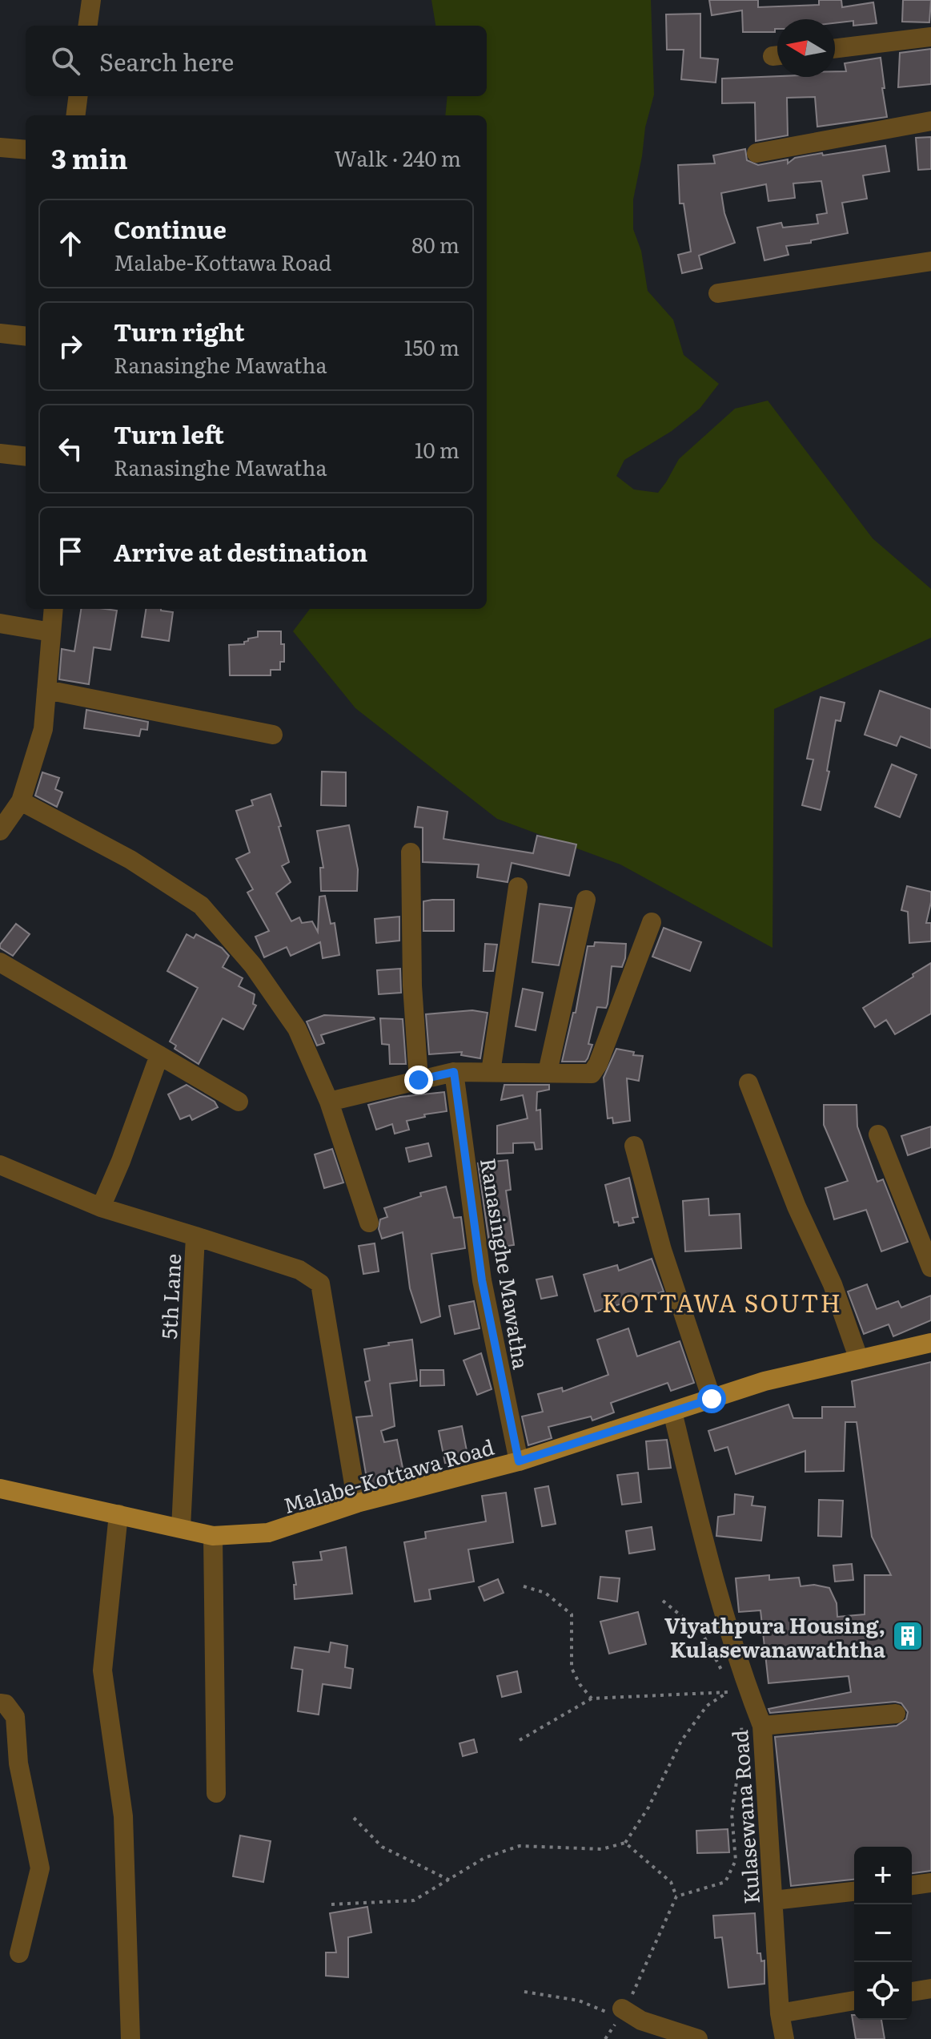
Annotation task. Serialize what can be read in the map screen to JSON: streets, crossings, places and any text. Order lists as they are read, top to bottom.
{
  "streets": {
    "main road": ["Malabe-Kottawa Road"],
    "street": ["Ranasinghe Mawatha", "5th Lane", "Kulasewana Road"]
  },
  "crossings": [
    ["Ranasinghe Mawatha", "Malabe-Kottawa Road"],
    ["5th Lane", "Malabe-Kottawa Road"],
    ["Malabe-Kottawa Road", "Kulasewana Road"]
  ],
  "districts": ["KOTTAWA SOUTH"],
  "places": {
    "building": ["Viyathpura Housing, Kulasewanawaththa"]
  },
  "north": "left",
  "page": {
    "search": "Search here",
    "heading": ["3 min", "Walk · 240 m"],
    "list": [
      ["Continue", "Malabe-Kottawa Road", "80 m"],
      ["Turn right", "Ranasinghe Mawatha", "150 m"],
      ["Turn left", "Ranasinghe Mawatha", "10 m"],
      "Arrive at destination"
    ],
    "map_buttons": ["+", "−"]
  }
}
